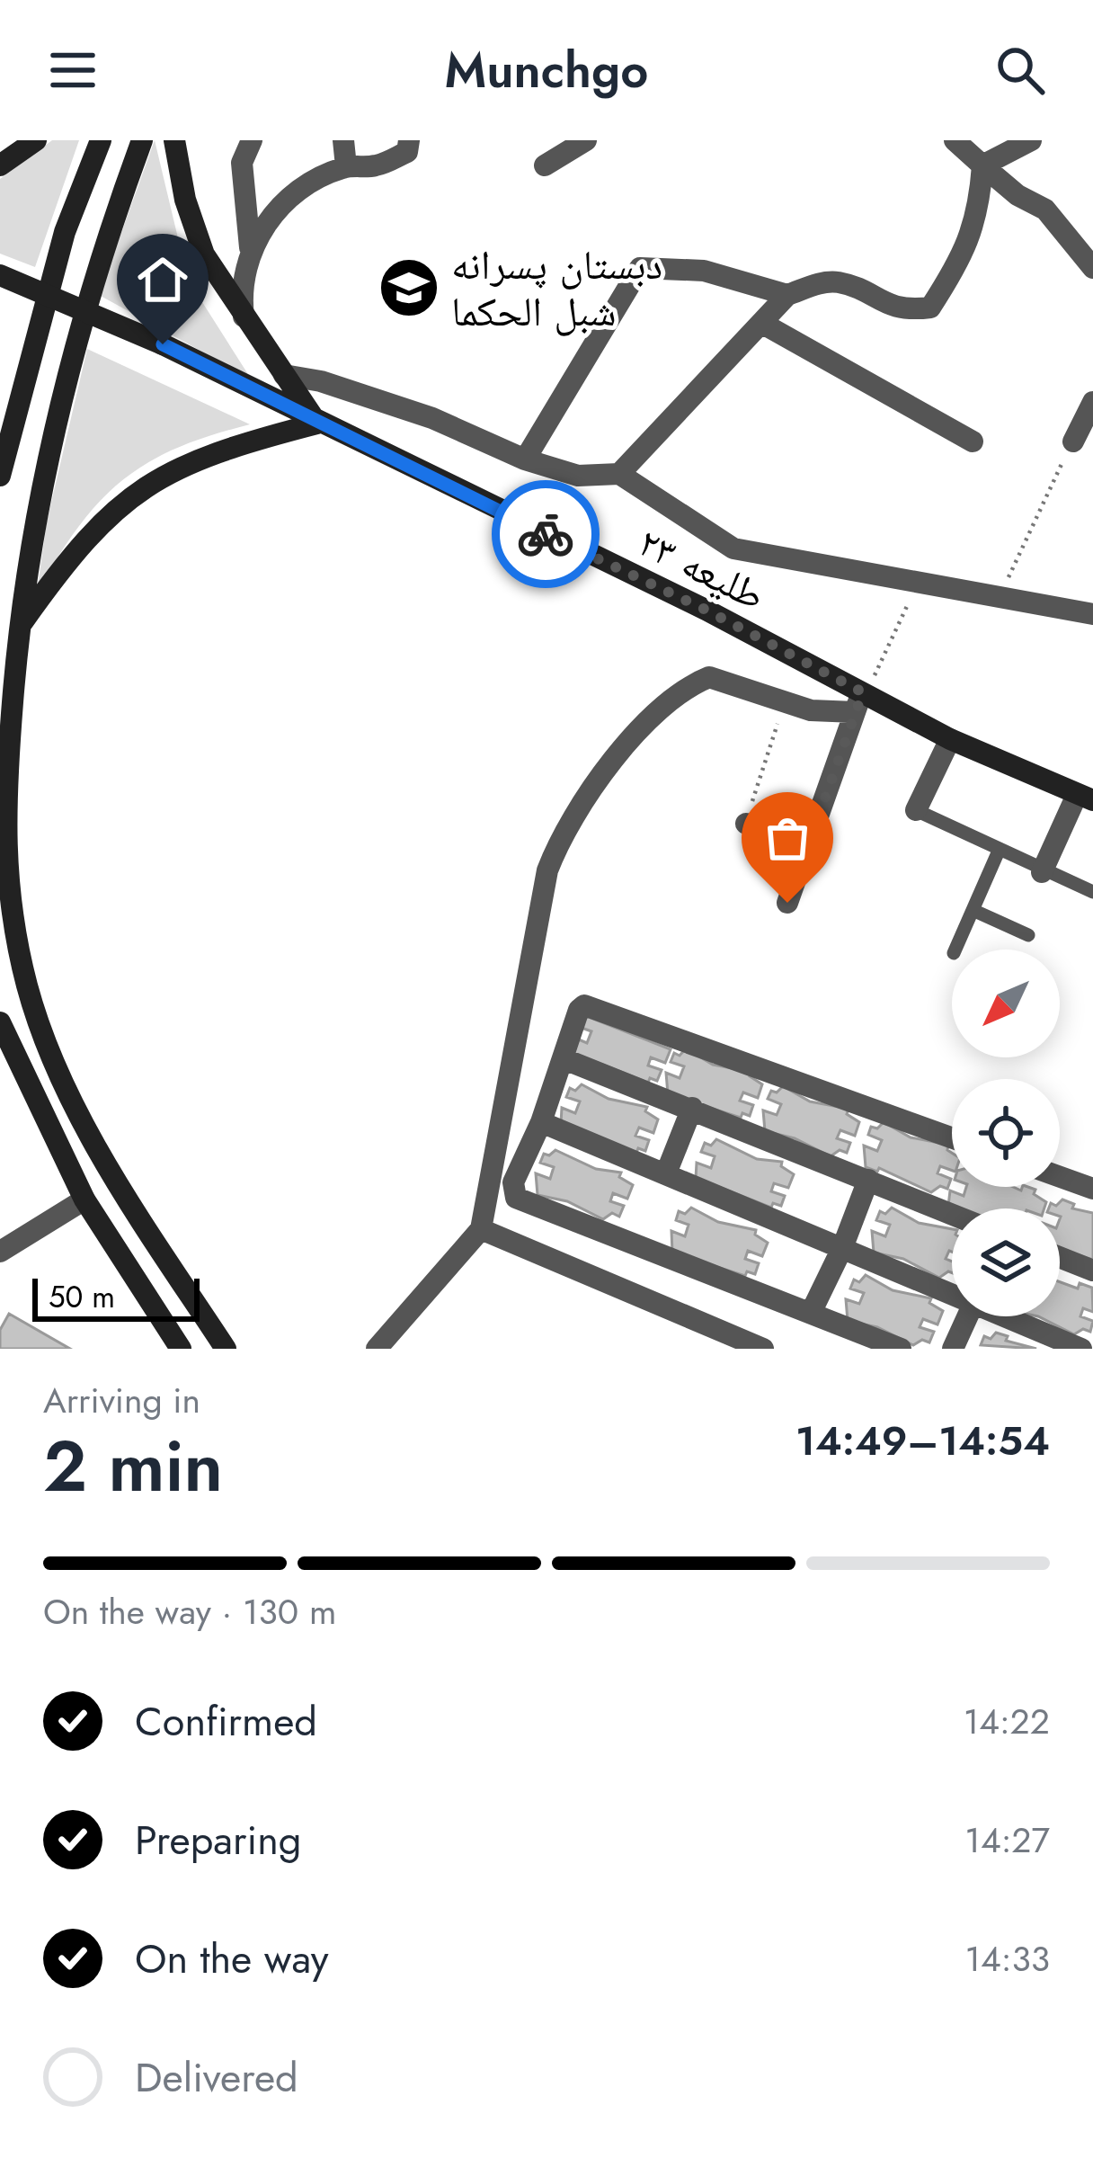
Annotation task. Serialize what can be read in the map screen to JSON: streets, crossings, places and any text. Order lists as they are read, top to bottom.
{
  "streets": {
    "main road": ["طلیعه ۲۳"]
  },
  "places": {
    "school or university": ["دبستان پسرانه شبل الحکما"]
  },
  "scale_bar": "50 m",
  "north": "bottom left",
  "page": {
    "header": "Munchgo",
    "scale": "50 m",
    "heading": ["2 min", "Arriving in", "14:49–14:54"],
    "bar": "On the way · 130 m",
    "list": [
      ["Confirmed", "14:22"],
      ["Preparing", "14:27"],
      ["On the way", "14:33"],
      "Delivered"
    ]
  }
}
